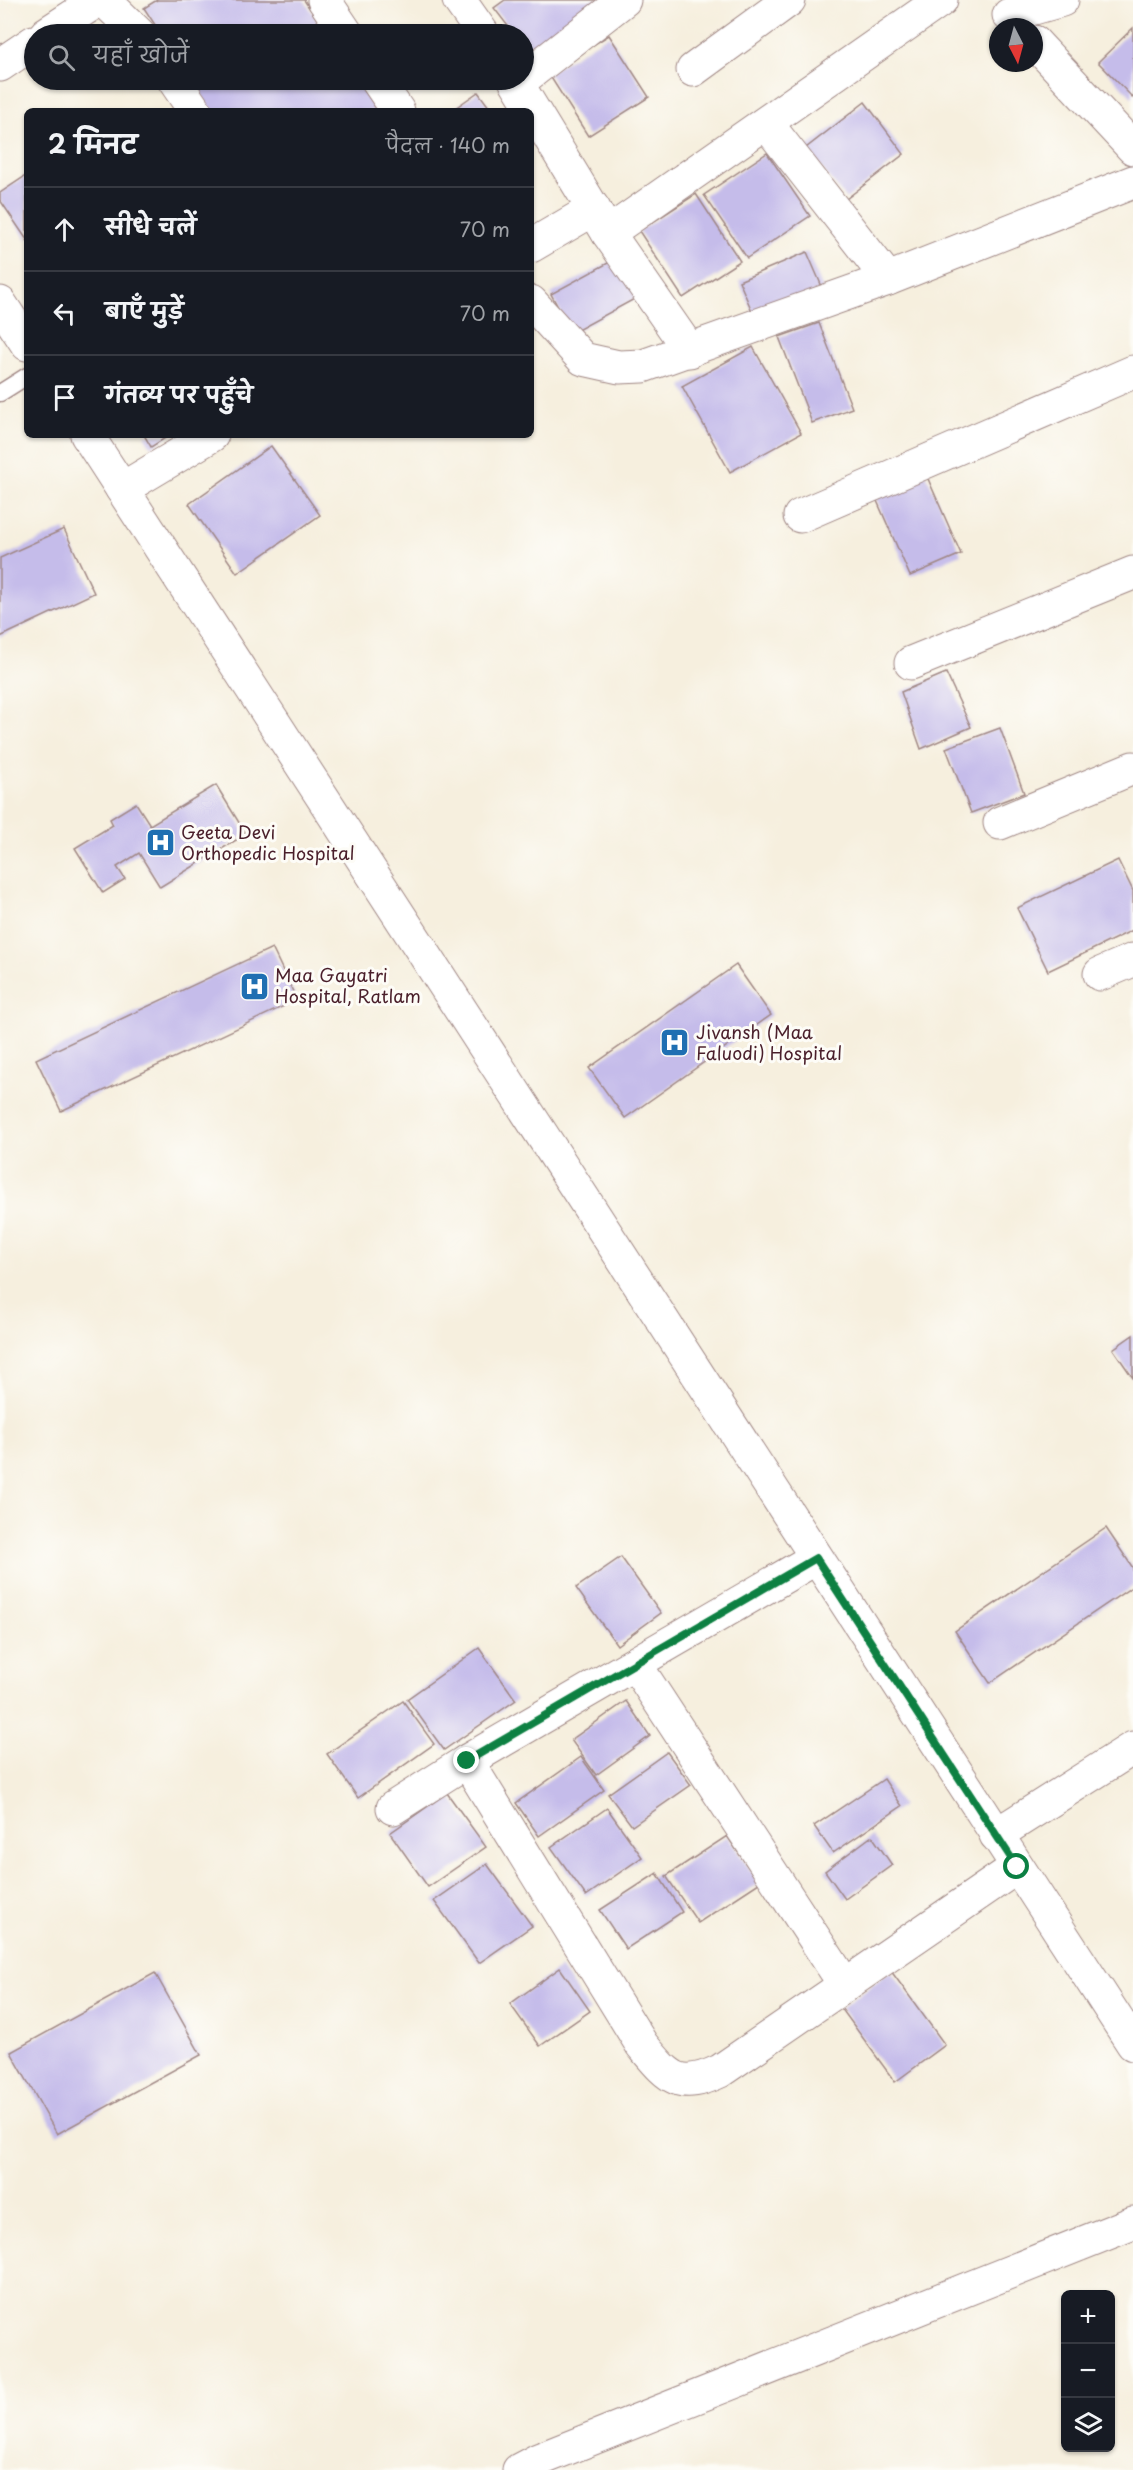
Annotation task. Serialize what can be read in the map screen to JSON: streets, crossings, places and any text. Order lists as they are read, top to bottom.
{
  "places": {
    "hospital": ["Geeta Devi Orthopedic Hospital", "Maa Gayatri Hospital, Ratlam", "Jivansh (Maa Faluodi) Hospital"]
  },
  "north": "bottom",
  "page": {
    "search": "यहाँ खोजें",
    "heading": ["2 मिनट", "पैदल · 140 m"],
    "list": [
      ["सीधे चलें", "70 m"],
      ["बाएँ मुड़ें", "70 m"],
      "गंतव्य पर पहुँचे"
    ],
    "map_buttons": ["+", "−"]
  }
}
